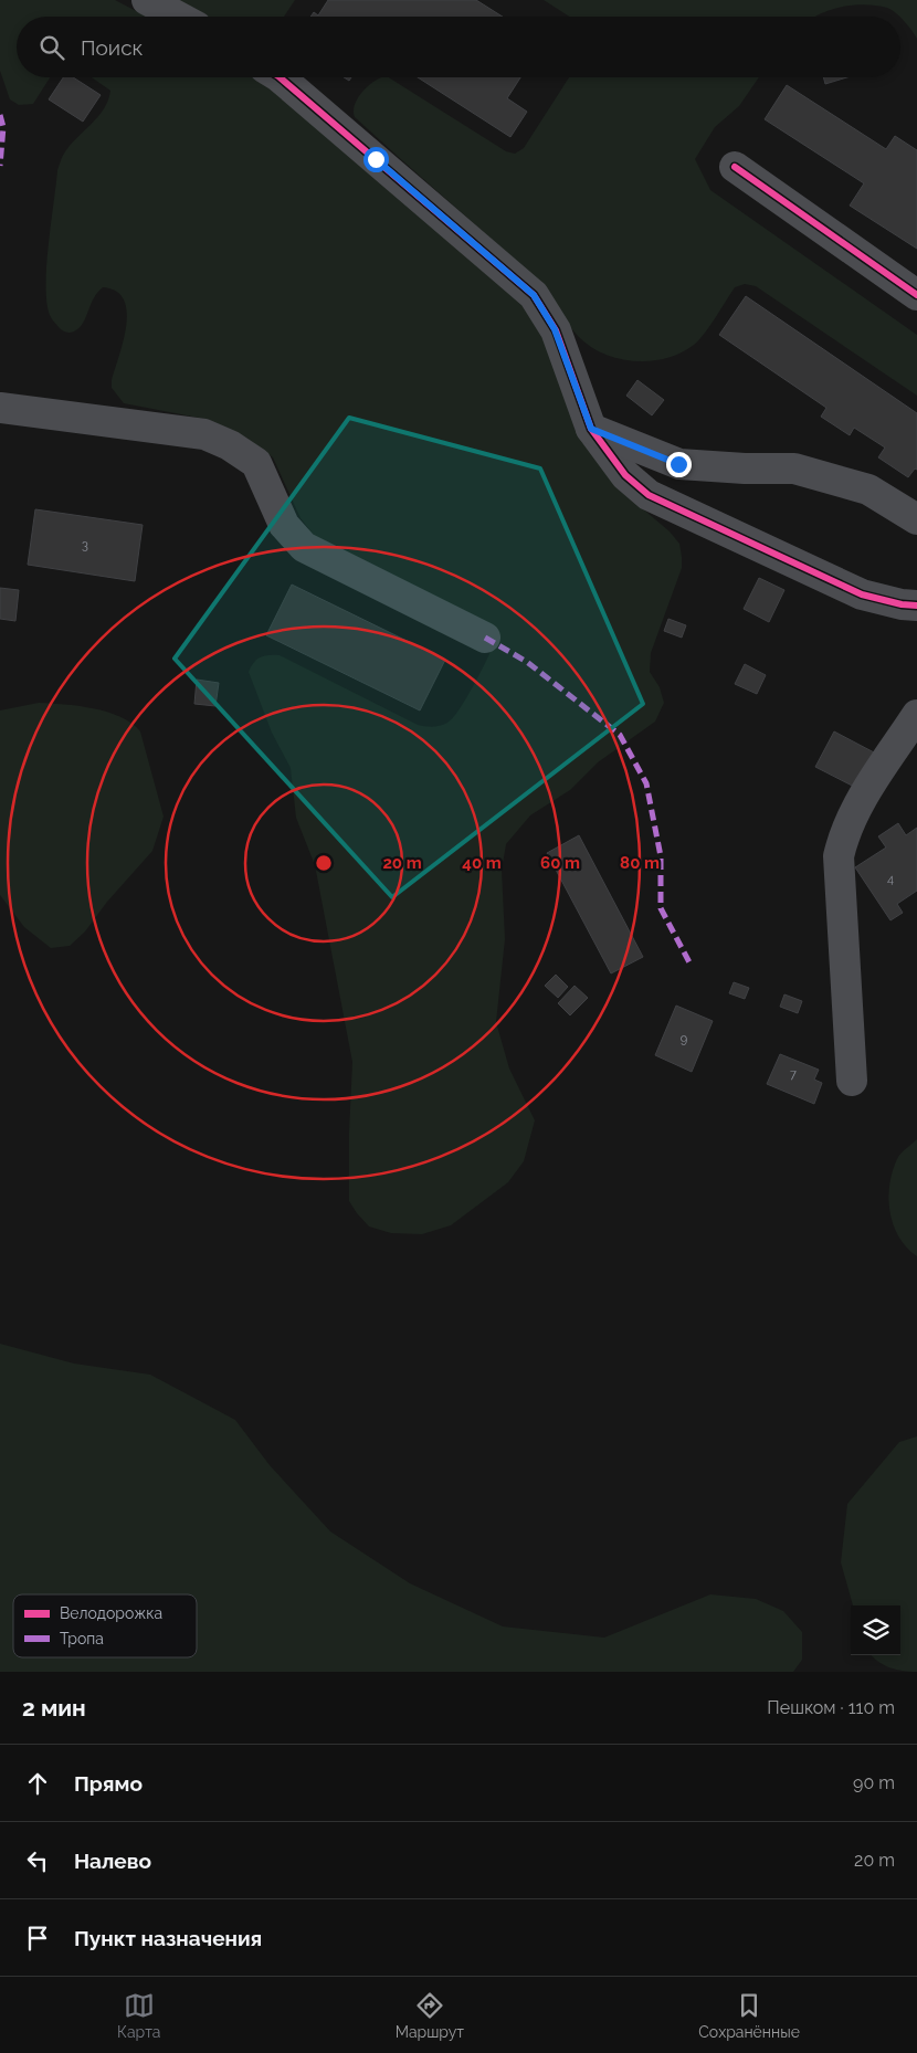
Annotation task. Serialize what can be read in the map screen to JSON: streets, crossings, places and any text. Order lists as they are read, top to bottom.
{
  "house_numbers": [
    "3",
    "4",
    "9",
    "7"
  ],
  "legend": ["Велодорожка", "Тропа"],
  "page": {
    "search": "Поиск",
    "heading": ["2 мин", "Пешком · 110 m"],
    "list": [
      ["Прямо", "90 m"],
      ["Налево", "20 m"],
      "Пункт назначения"
    ],
    "nav": ["Карта", "Маршрут", "Сохранённые"]
  },
  "rings": [
    "20 m",
    "40 m",
    "60 m",
    "80 m"
  ]
}
